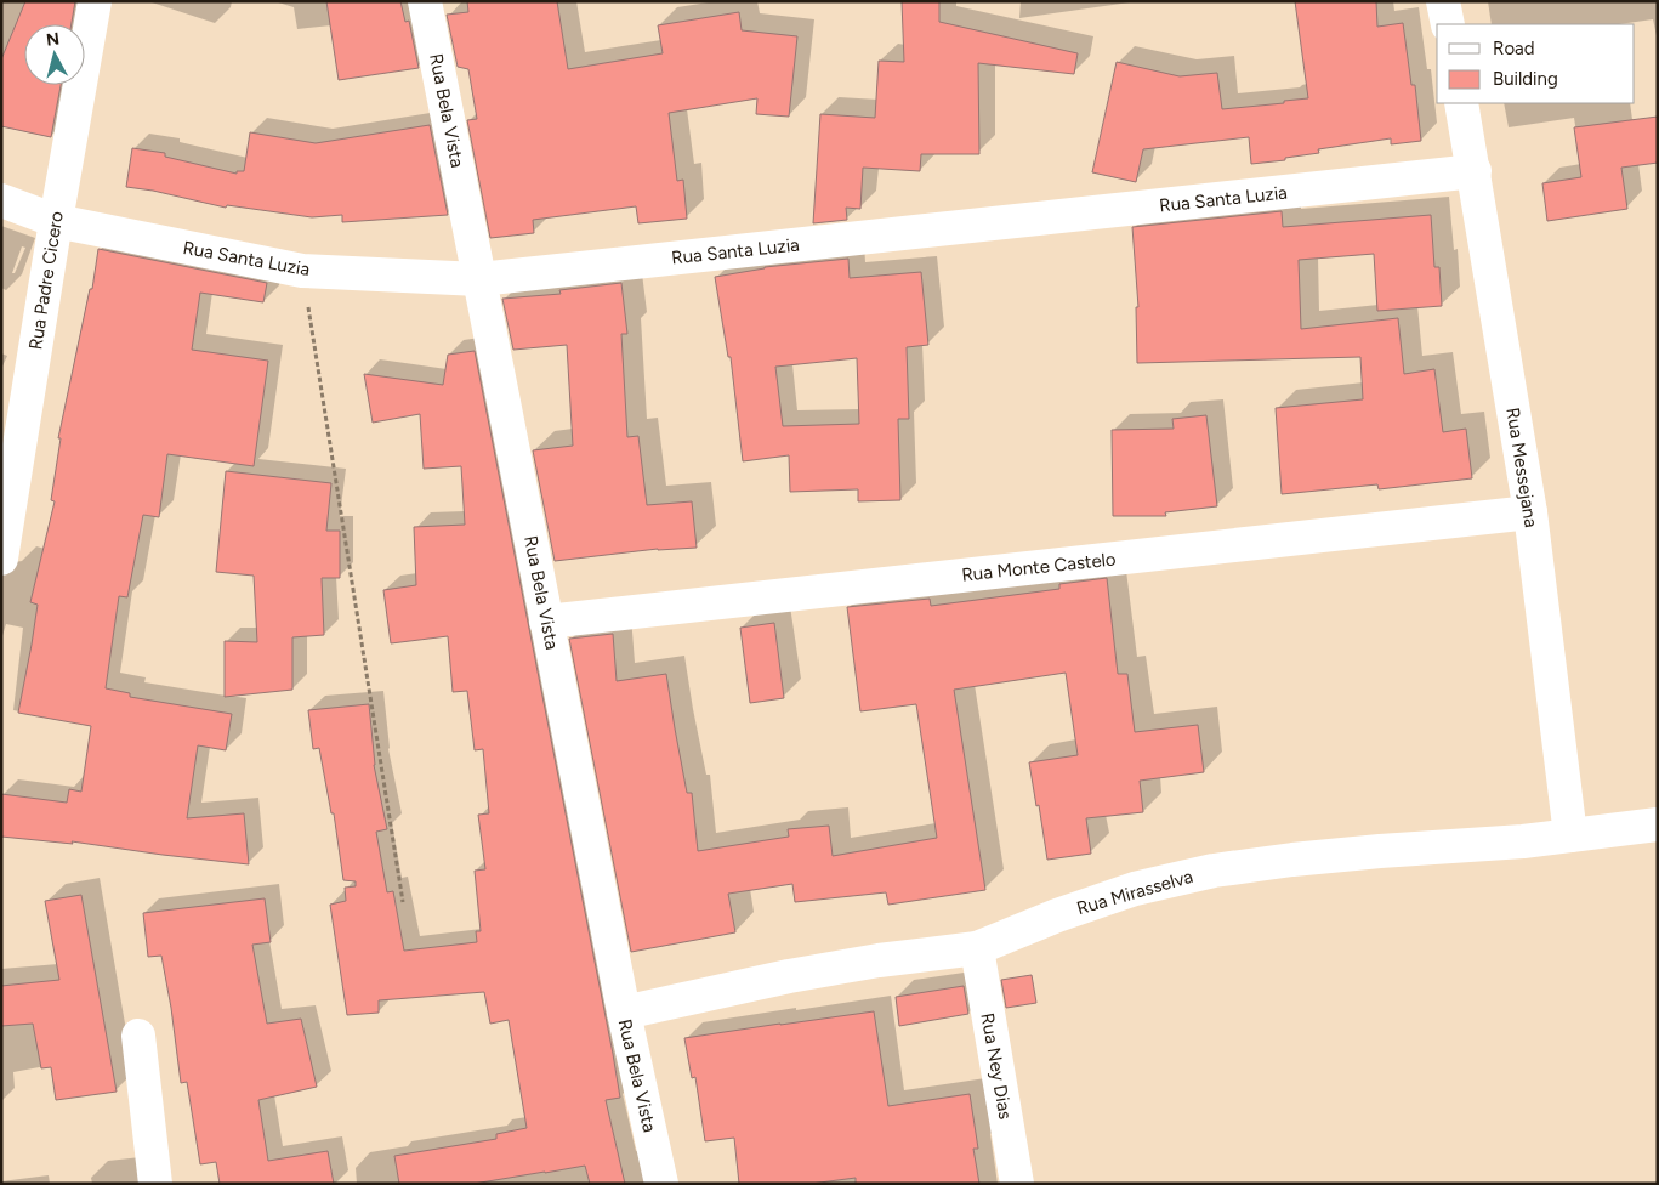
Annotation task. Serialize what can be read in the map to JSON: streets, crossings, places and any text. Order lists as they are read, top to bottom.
{
  "streets": {
    "street": [
      "Rua Bela Vista",
      "Rua Santa Luzia",
      "Rua Padre Cicero",
      "Rua Messejana",
      "Rua Monte Castelo",
      "Rua Mirasselva",
      "Rua Ney Dias"
    ]
  },
  "crossings": [
    ["Rua Bela Vista", "Rua Santa Luzia"],
    ["Rua Bela Vista", "Rua Monte Castelo"],
    ["Rua Bela Vista", "Rua Mirasselva"],
    ["Rua Santa Luzia", "Rua Padre Cicero"],
    ["Rua Santa Luzia", "Rua Messejana"],
    ["Rua Messejana", "Rua Monte Castelo"],
    ["Rua Messejana", "Rua Mirasselva"],
    ["Rua Mirasselva", "Rua Ney Dias"]
  ],
  "legend": ["Road", "Building"],
  "north": "top"
}
